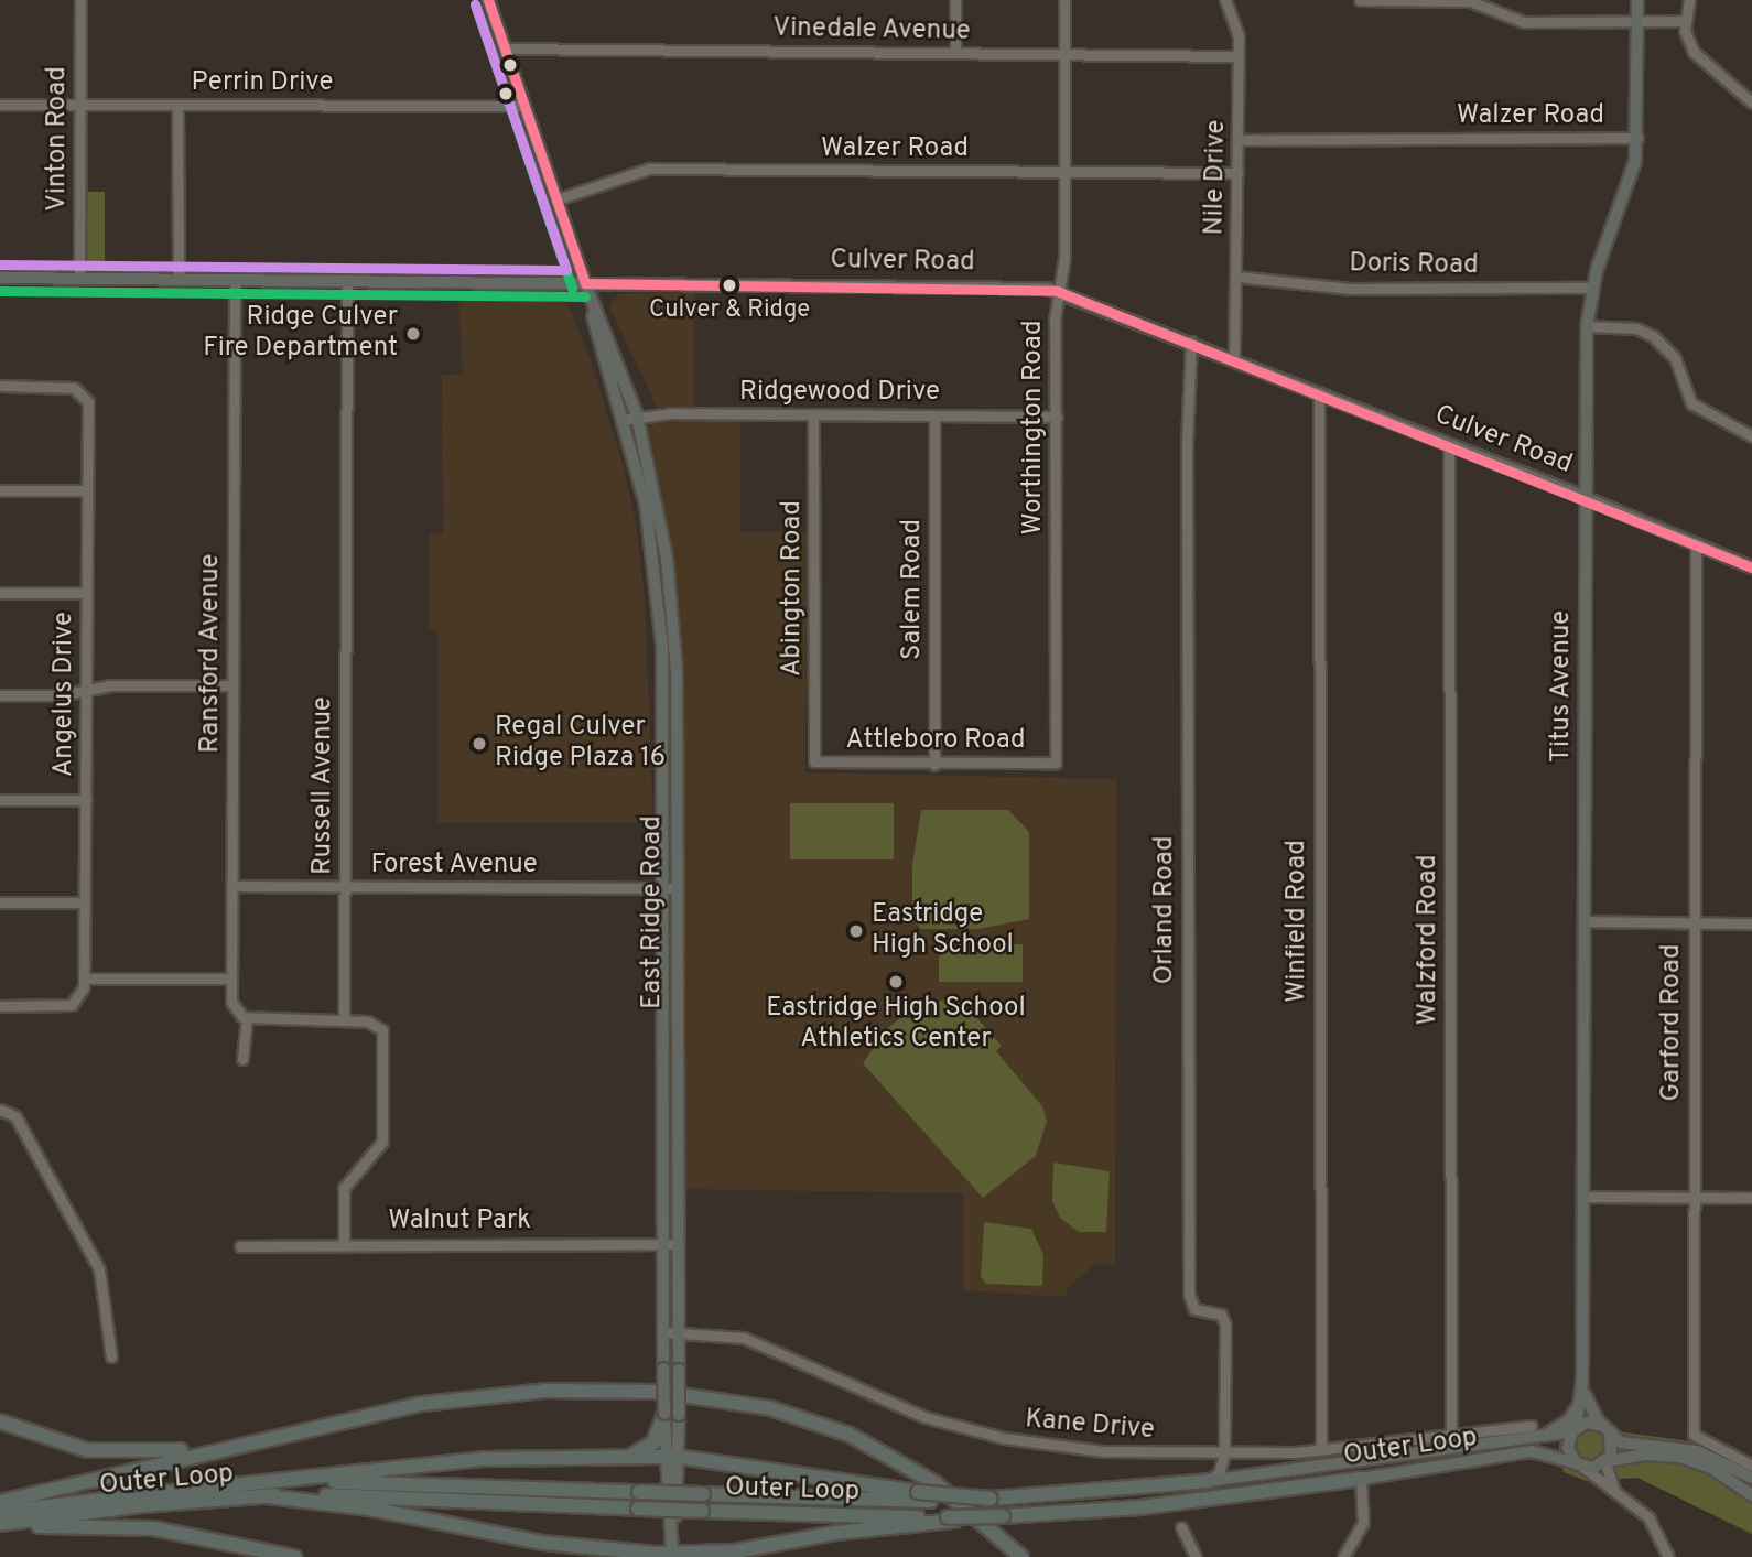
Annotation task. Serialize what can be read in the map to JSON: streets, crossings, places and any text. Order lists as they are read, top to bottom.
{
  "streets": {
    "highway": ["Outer Loop"],
    "main road": ["Culver Road", "Titus Avenue", "East Ridge Road"],
    "street": [
      "Vinedale Avenue",
      "Perrin Drive",
      "Walzer Road",
      "Vinton Road",
      "Nile Drive",
      "Doris Road",
      "Ridgewood Drive",
      "Worthington Road",
      "Abington Road",
      "Salem Road",
      "Ransford Avenue",
      "Angelus Drive",
      "Attleboro Road",
      "Russell Avenue",
      "Forest Avenue",
      "Orland Road",
      "Winfield Road",
      "Walzford Road",
      "Garford Road",
      "Walnut Park",
      "Kane Drive"
    ]
  },
  "crossings": [
    ["Vinedale Avenue", "Nile Drive"],
    ["Vinedale Avenue", "Worthington Road"],
    ["Vinedale Avenue", "East Ridge Road"],
    ["Perrin Drive", "Vinton Road"],
    ["Perrin Drive", "East Ridge Road"],
    ["Walzer Road", "Nile Drive"],
    ["Walzer Road", "Worthington Road"],
    ["Walzer Road", "Titus Avenue"],
    ["Walzer Road", "East Ridge Road"],
    ["Vinton Road", "Culver Road"],
    ["Nile Drive", "Culver Road"],
    ["Nile Drive", "Doris Road"],
    ["Culver Road", "Worthington Road"],
    ["Culver Road", "Ransford Avenue"],
    ["Culver Road", "Titus Avenue"],
    ["Culver Road", "Russell Avenue"],
    ["Culver Road", "Orland Road"],
    ["Culver Road", "East Ridge Road"],
    ["Culver Road", "Winfield Road"],
    ["Culver Road", "Walzford Road"],
    ["Culver Road", "Garford Road"],
    ["Doris Road", "Titus Avenue"],
    ["Ridgewood Drive", "Worthington Road"],
    ["Ridgewood Drive", "Abington Road"],
    ["Ridgewood Drive", "Salem Road"],
    ["Ridgewood Drive", "East Ridge Road"],
    ["Worthington Road", "Attleboro Road"],
    ["Abington Road", "Attleboro Road"],
    ["Salem Road", "Attleboro Road"],
    ["Ransford Avenue", "Forest Avenue"],
    ["Titus Avenue", "Outer Loop"],
    ["Russell Avenue", "Forest Avenue"],
    ["Forest Avenue", "East Ridge Road"],
    ["Orland Road", "Kane Drive"],
    ["East Ridge Road", "Walnut Park"],
    ["East Ridge Road", "Kane Drive"],
    ["Winfield Road", "Kane Drive"],
    ["Walzford Road", "Kane Drive"],
    ["Kane Drive", "Outer Loop"]
  ],
  "places": [
    "Culver & Ridge",
    "Ridge Culver Fire Department",
    "Regal Culver Ridge Plaza 16",
    "Eastridge High School",
    "Eastridge High School Athletics Center"
  ]
}
